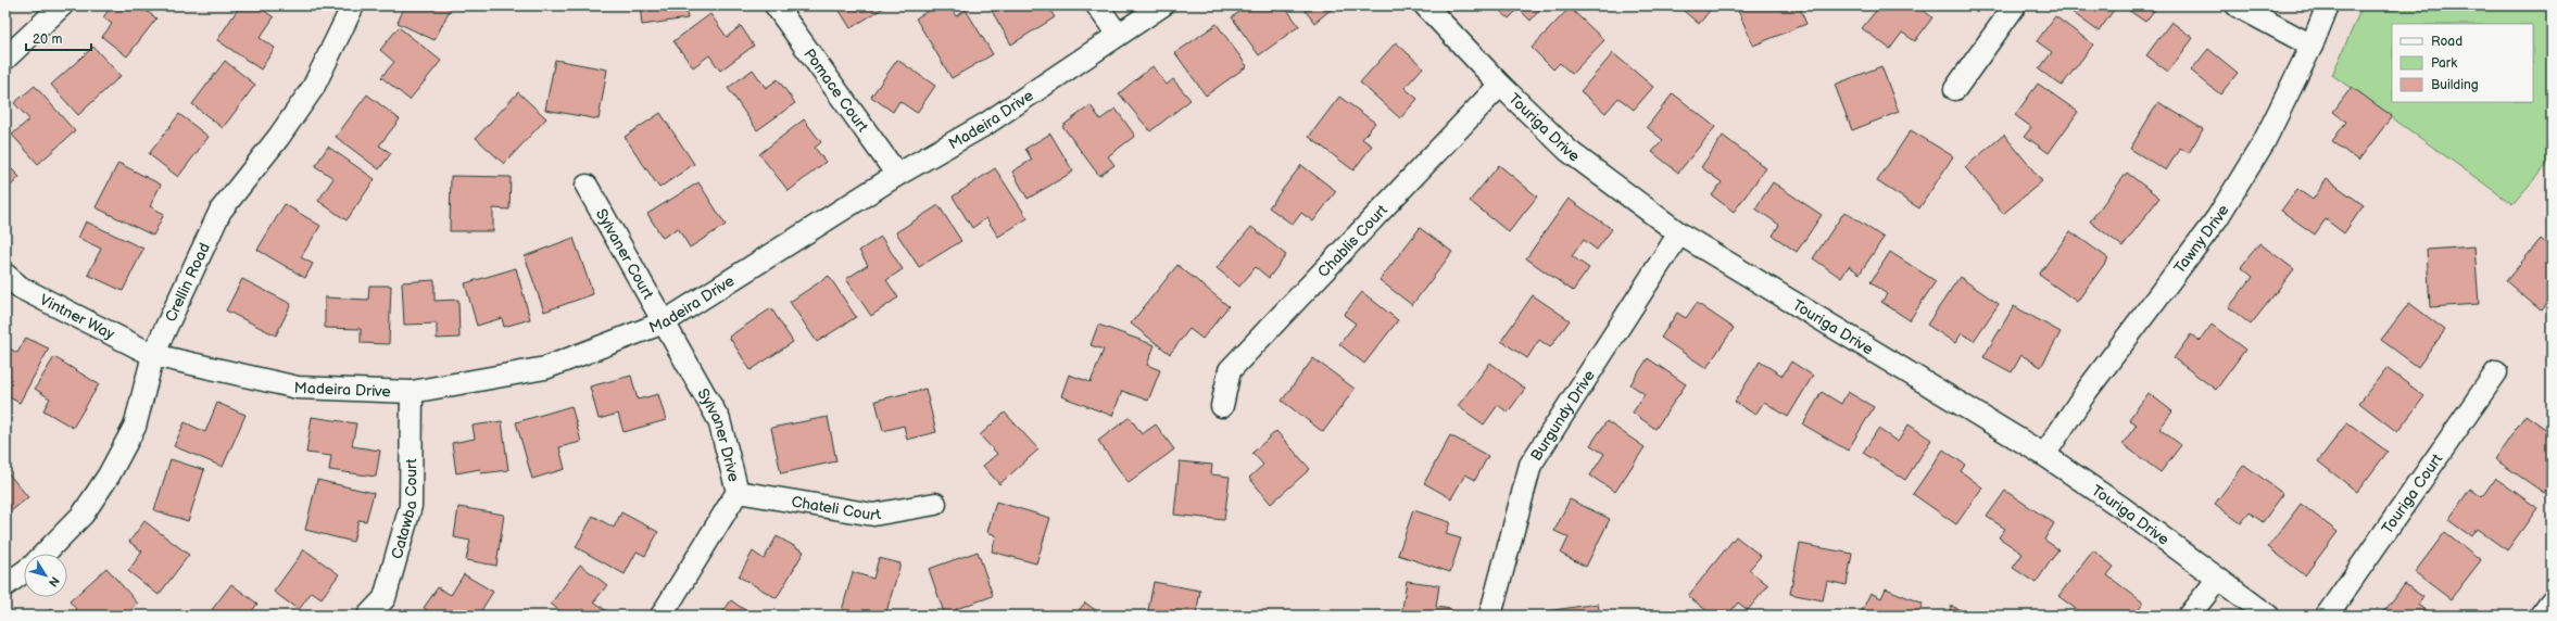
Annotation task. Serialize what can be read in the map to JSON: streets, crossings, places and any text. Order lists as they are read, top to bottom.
{
  "streets": {
    "street": [
      "Pomace Court",
      "Madeira Drive",
      "Touriga Drive",
      "Tawny Drive",
      "Chablis Court",
      "Sylvaner Court",
      "Crellin Road",
      "Vintner Way",
      "Burgundy Drive",
      "Sylvaner Drive",
      "Touriga Court",
      "Chateli Court",
      "Catawba Court"
    ]
  },
  "crossings": [
    ["Pomace Court", "Madeira Drive"],
    ["Madeira Drive", "Sylvaner Court"],
    ["Madeira Drive", "Crellin Road"],
    ["Madeira Drive", "Vintner Way"],
    ["Madeira Drive", "Sylvaner Drive"],
    ["Madeira Drive", "Catawba Court"],
    ["Touriga Drive", "Tawny Drive"],
    ["Touriga Drive", "Chablis Court"],
    ["Touriga Drive", "Burgundy Drive"],
    ["Sylvaner Court", "Sylvaner Drive"],
    ["Crellin Road", "Vintner Way"],
    ["Sylvaner Drive", "Chateli Court"]
  ],
  "legend": ["Road", "Park", "Building"],
  "scale_bar": "20 m",
  "north": "bottom right"
}
